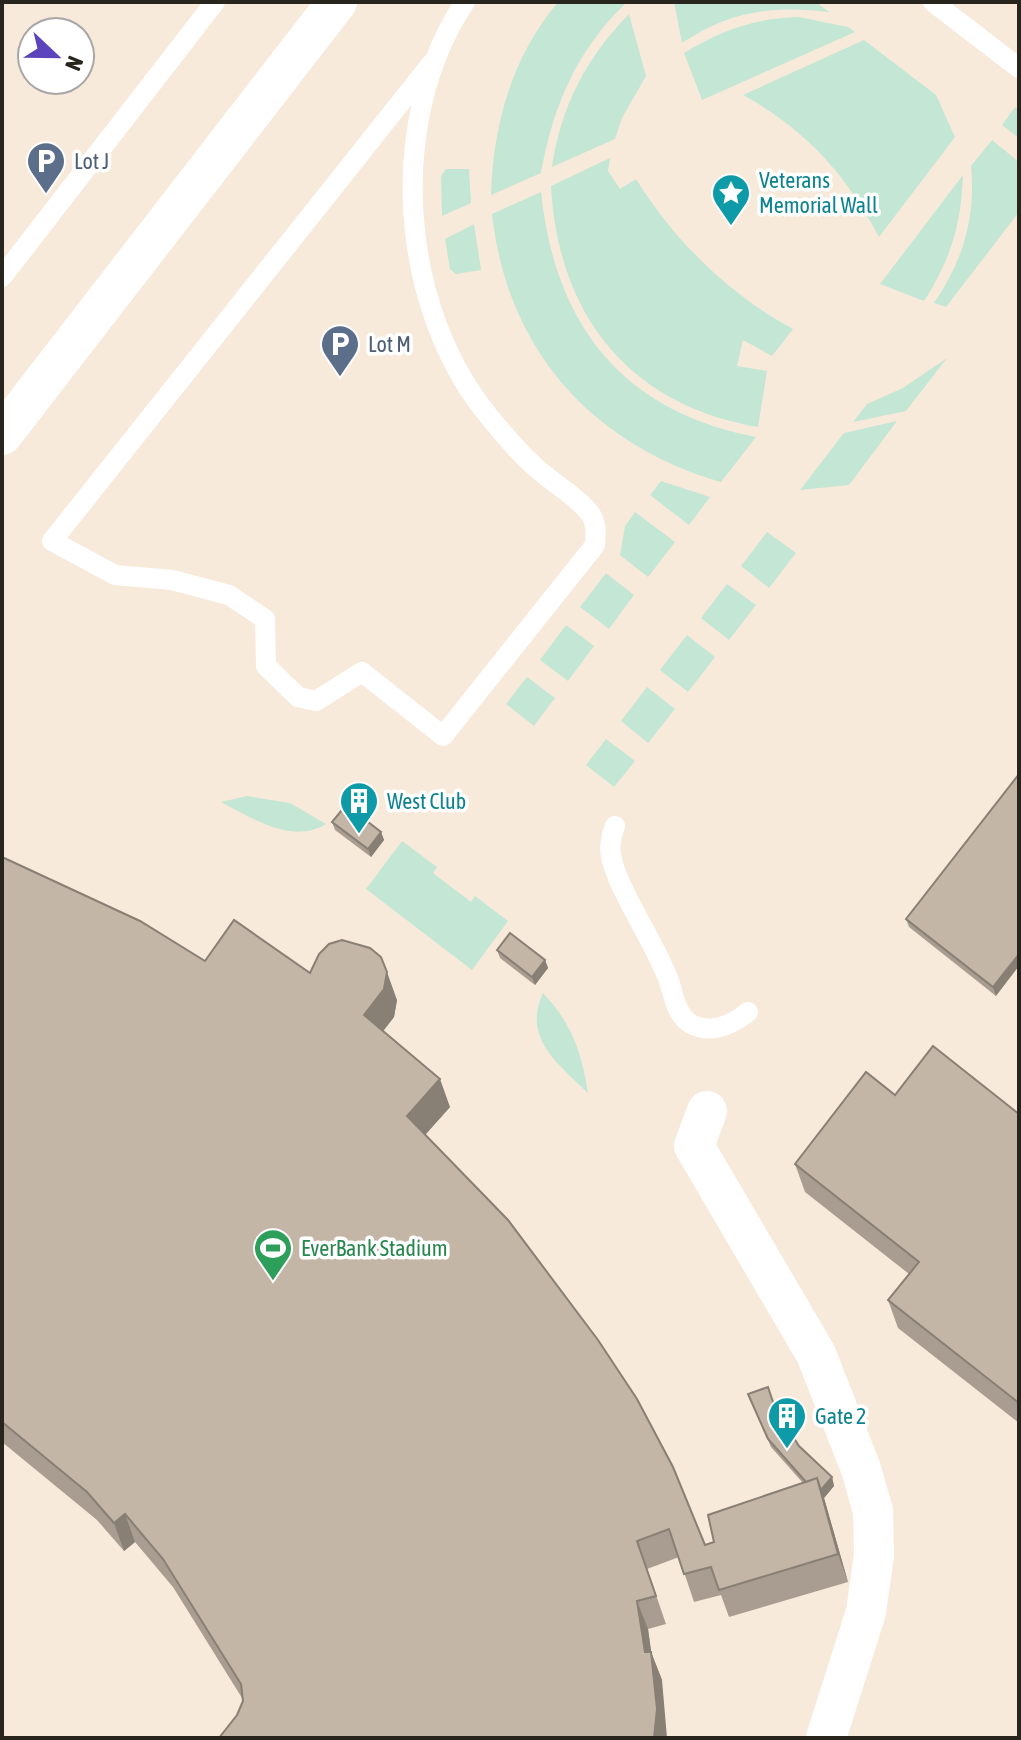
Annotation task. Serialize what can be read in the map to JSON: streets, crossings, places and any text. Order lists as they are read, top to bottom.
{
  "places": {
    "parking": ["Lot J", "Lot M"],
    "place": ["Veterans Memorial Wall"],
    "building": ["West Club", "Gate 2"],
    "sports": ["EverBank Stadium"]
  },
  "north": "right"
}
